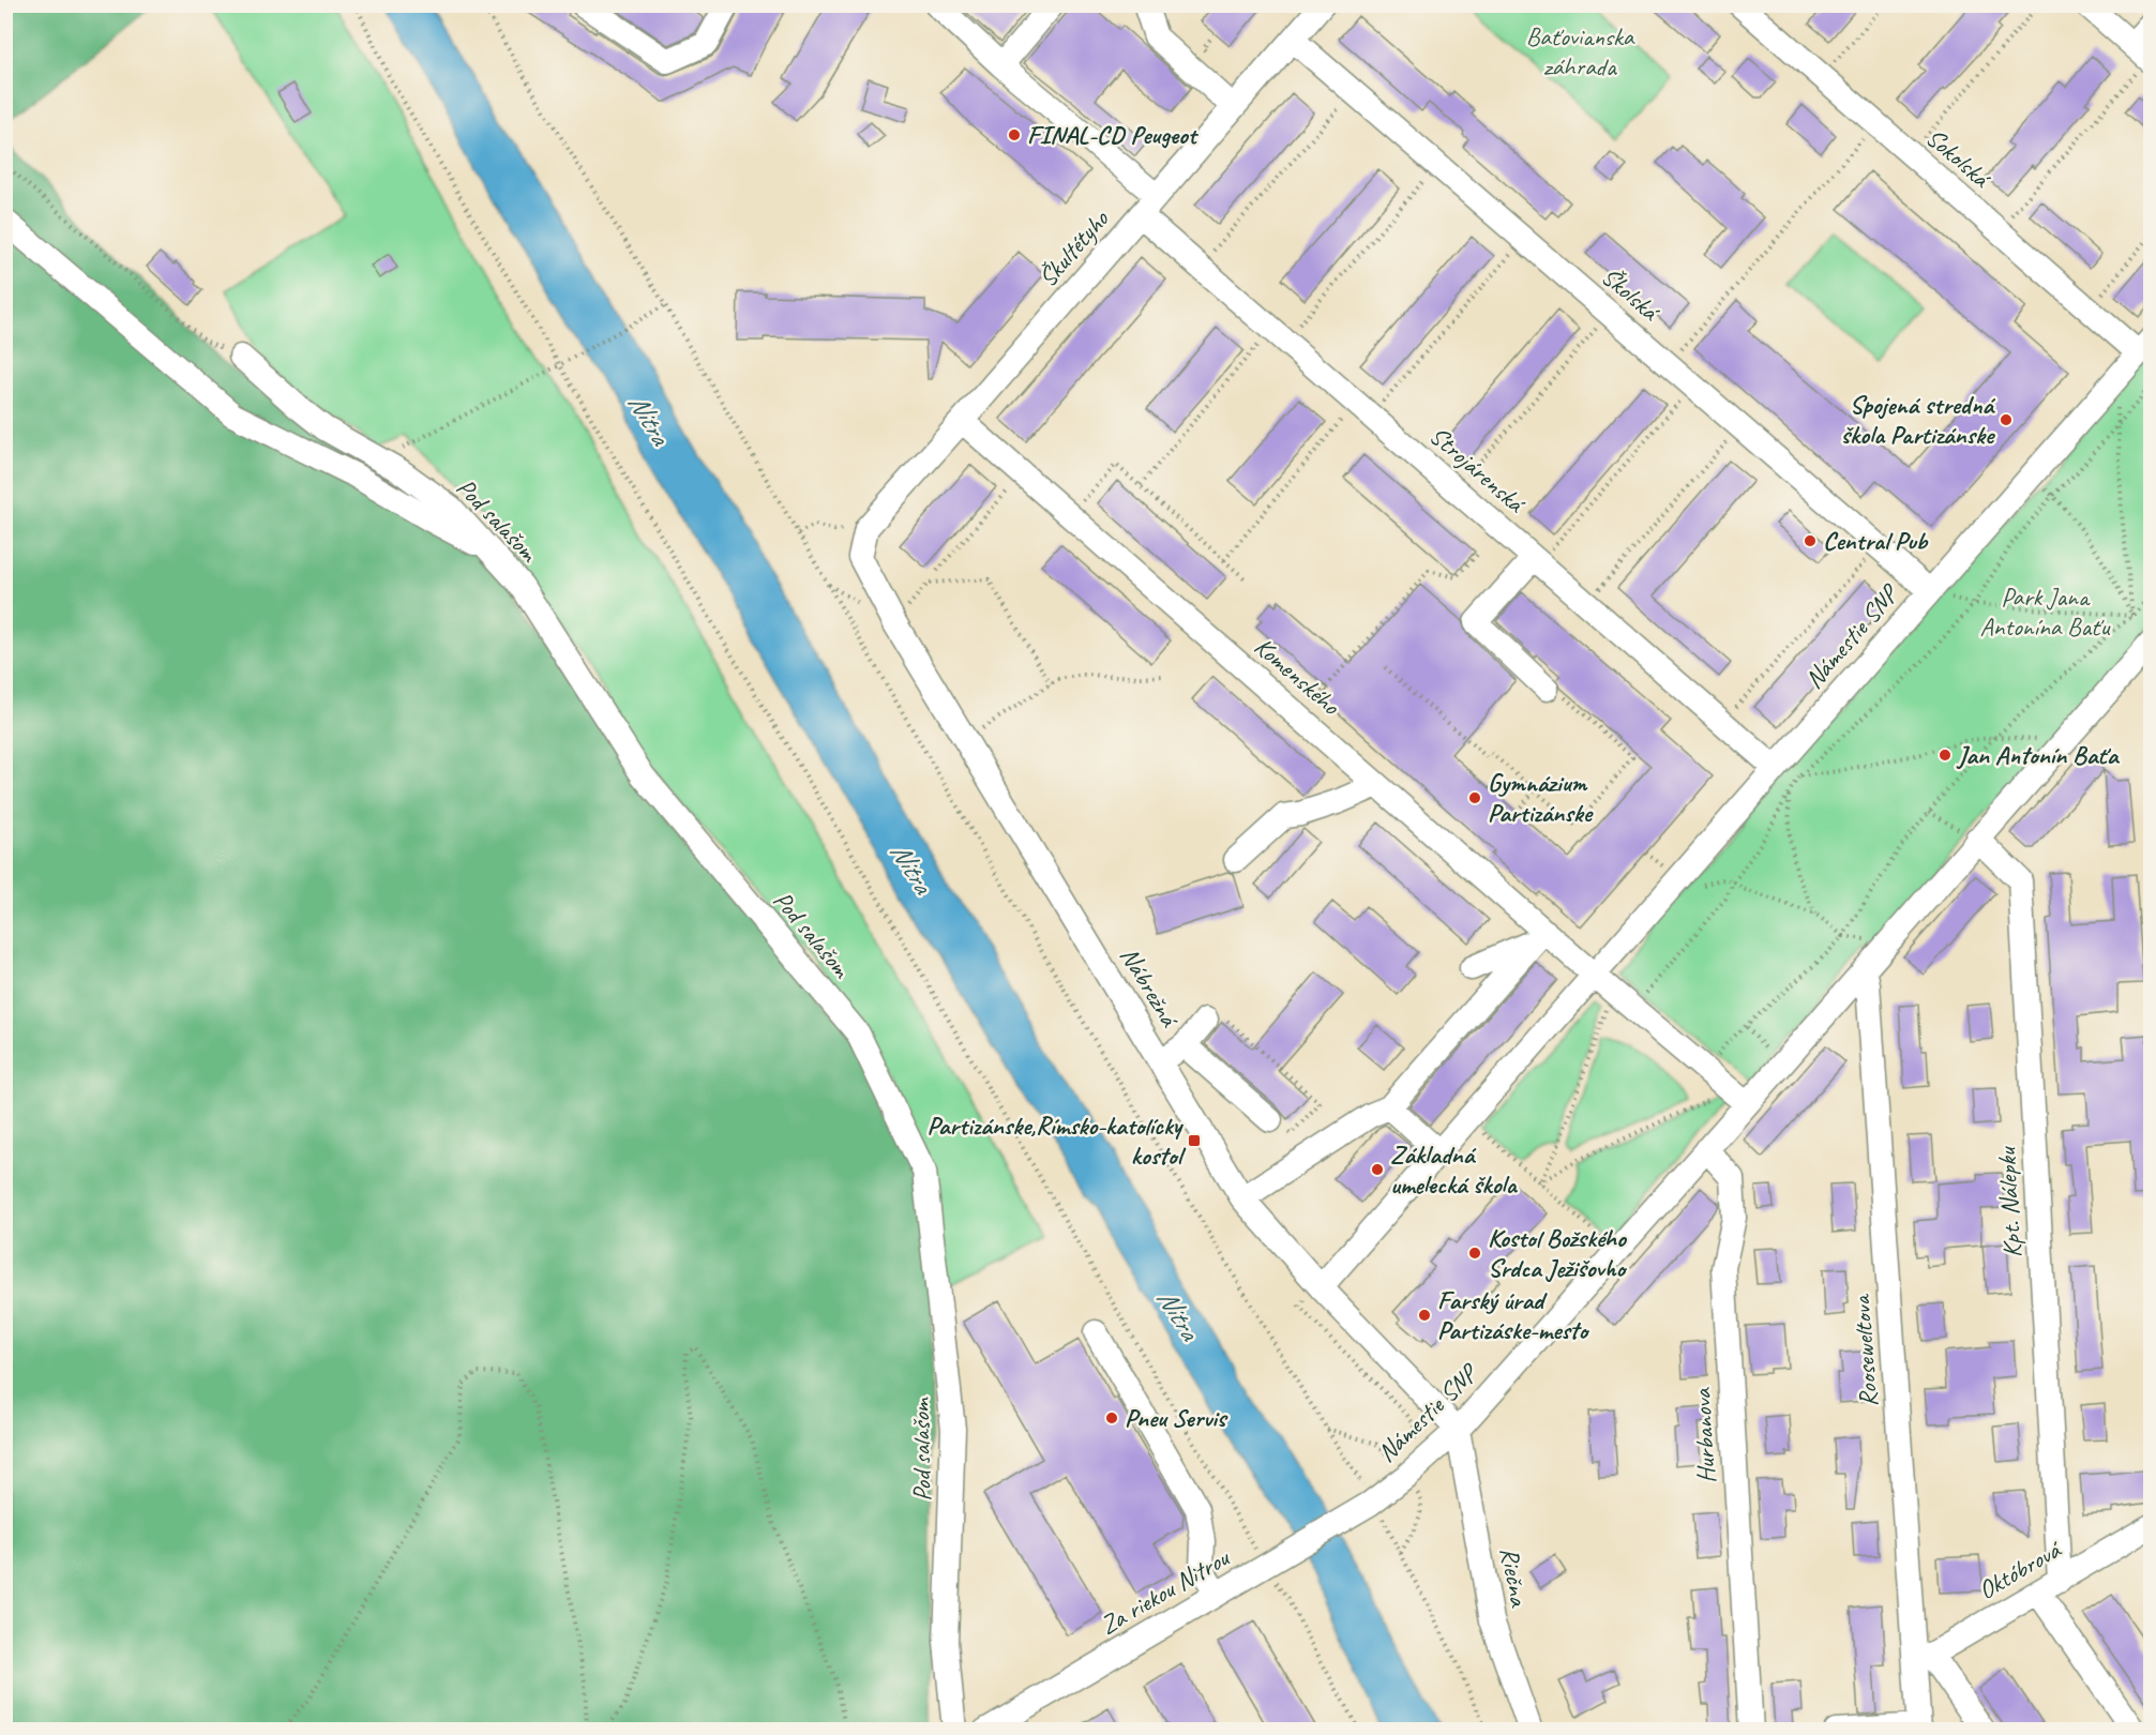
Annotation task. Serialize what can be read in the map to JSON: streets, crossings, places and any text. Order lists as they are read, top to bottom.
{
  "streets": {
    "street": [
      "Sokolská",
      "Škultétyho",
      "Školská",
      "Strojárenská",
      "Pod salašom",
      "Námestie SNP",
      "Komenského",
      "Nábrežná",
      "Kpt. Nálepku",
      "Rooseweltova",
      "Hurbanova",
      "Októbrová",
      "Riečna",
      "Za riekou Nitrou"
    ]
  },
  "crossings": [
    ["Sokolská", "Námestie SNP"],
    ["Škultétyho", "Školská"],
    ["Škultétyho", "Strojárenská"],
    ["Škultétyho", "Komenského"],
    ["Škultétyho", "Nábrežná"],
    ["Školská", "Námestie SNP"],
    ["Strojárenská", "Námestie SNP"],
    ["Námestie SNP", "Komenského"],
    ["Námestie SNP", "Nábrežná"],
    ["Námestie SNP", "Kpt. Nálepku"],
    ["Námestie SNP", "Rooseweltova"],
    ["Námestie SNP", "Hurbanova"],
    ["Námestie SNP", "Riečna"],
    ["Námestie SNP", "Za riekou Nitrou"],
    ["Nábrežná", "Riečna"],
    ["Kpt. Nálepku", "Októbrová"],
    ["Rooseweltova", "Októbrová"]
  ],
  "water": ["Nitra"],
  "parks": ["Baťovianska záhrada", "Park Jana Antonína Baťu"],
  "places": {
    "other": [
      "FINAL-CD Peugeot",
      "Spojená stredná škola Partizánske",
      "Central Pub",
      "Jan Antonín Baťa",
      "Gymnázium Partizánske",
      "Základná umelecká škola",
      "Kostol Božského Srdca Ježišovho",
      "Farský úrad Partizáske-mesto",
      "Pneu Servis"
    ],
    "transit": ["Partizánske,Rímsko-katolícky kostol"]
  }
}
